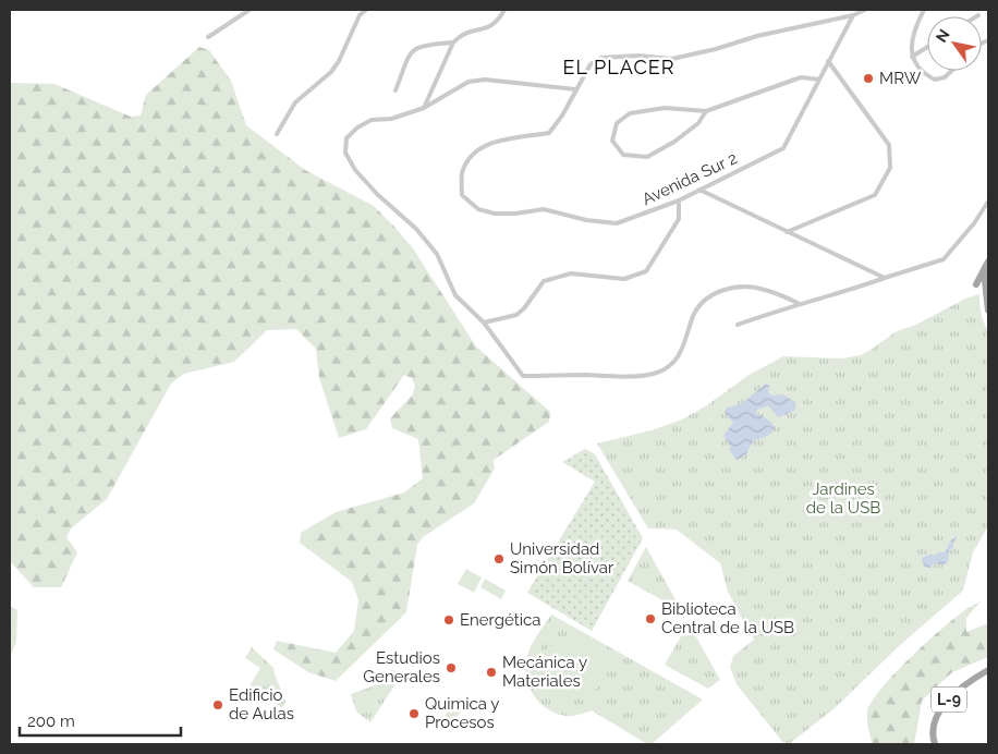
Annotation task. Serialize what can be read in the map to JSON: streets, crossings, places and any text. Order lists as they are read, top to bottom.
{
  "streets": {
    "main road": ["L-9"],
    "street": ["Avenida Sur 2"]
  },
  "districts": ["EL PLACER"],
  "parks": ["Jardines de la USB"],
  "places": [
    "MRW",
    "Universidad Simón Bolívar",
    "Biblioteca Central de la USB",
    "Energética",
    "Estudios Generales",
    "Mecánica y Materiales",
    "Edificio de Aulas",
    "Quimica y Procesos"
  ],
  "scale_bar": "200 m",
  "north": "top left"
}
